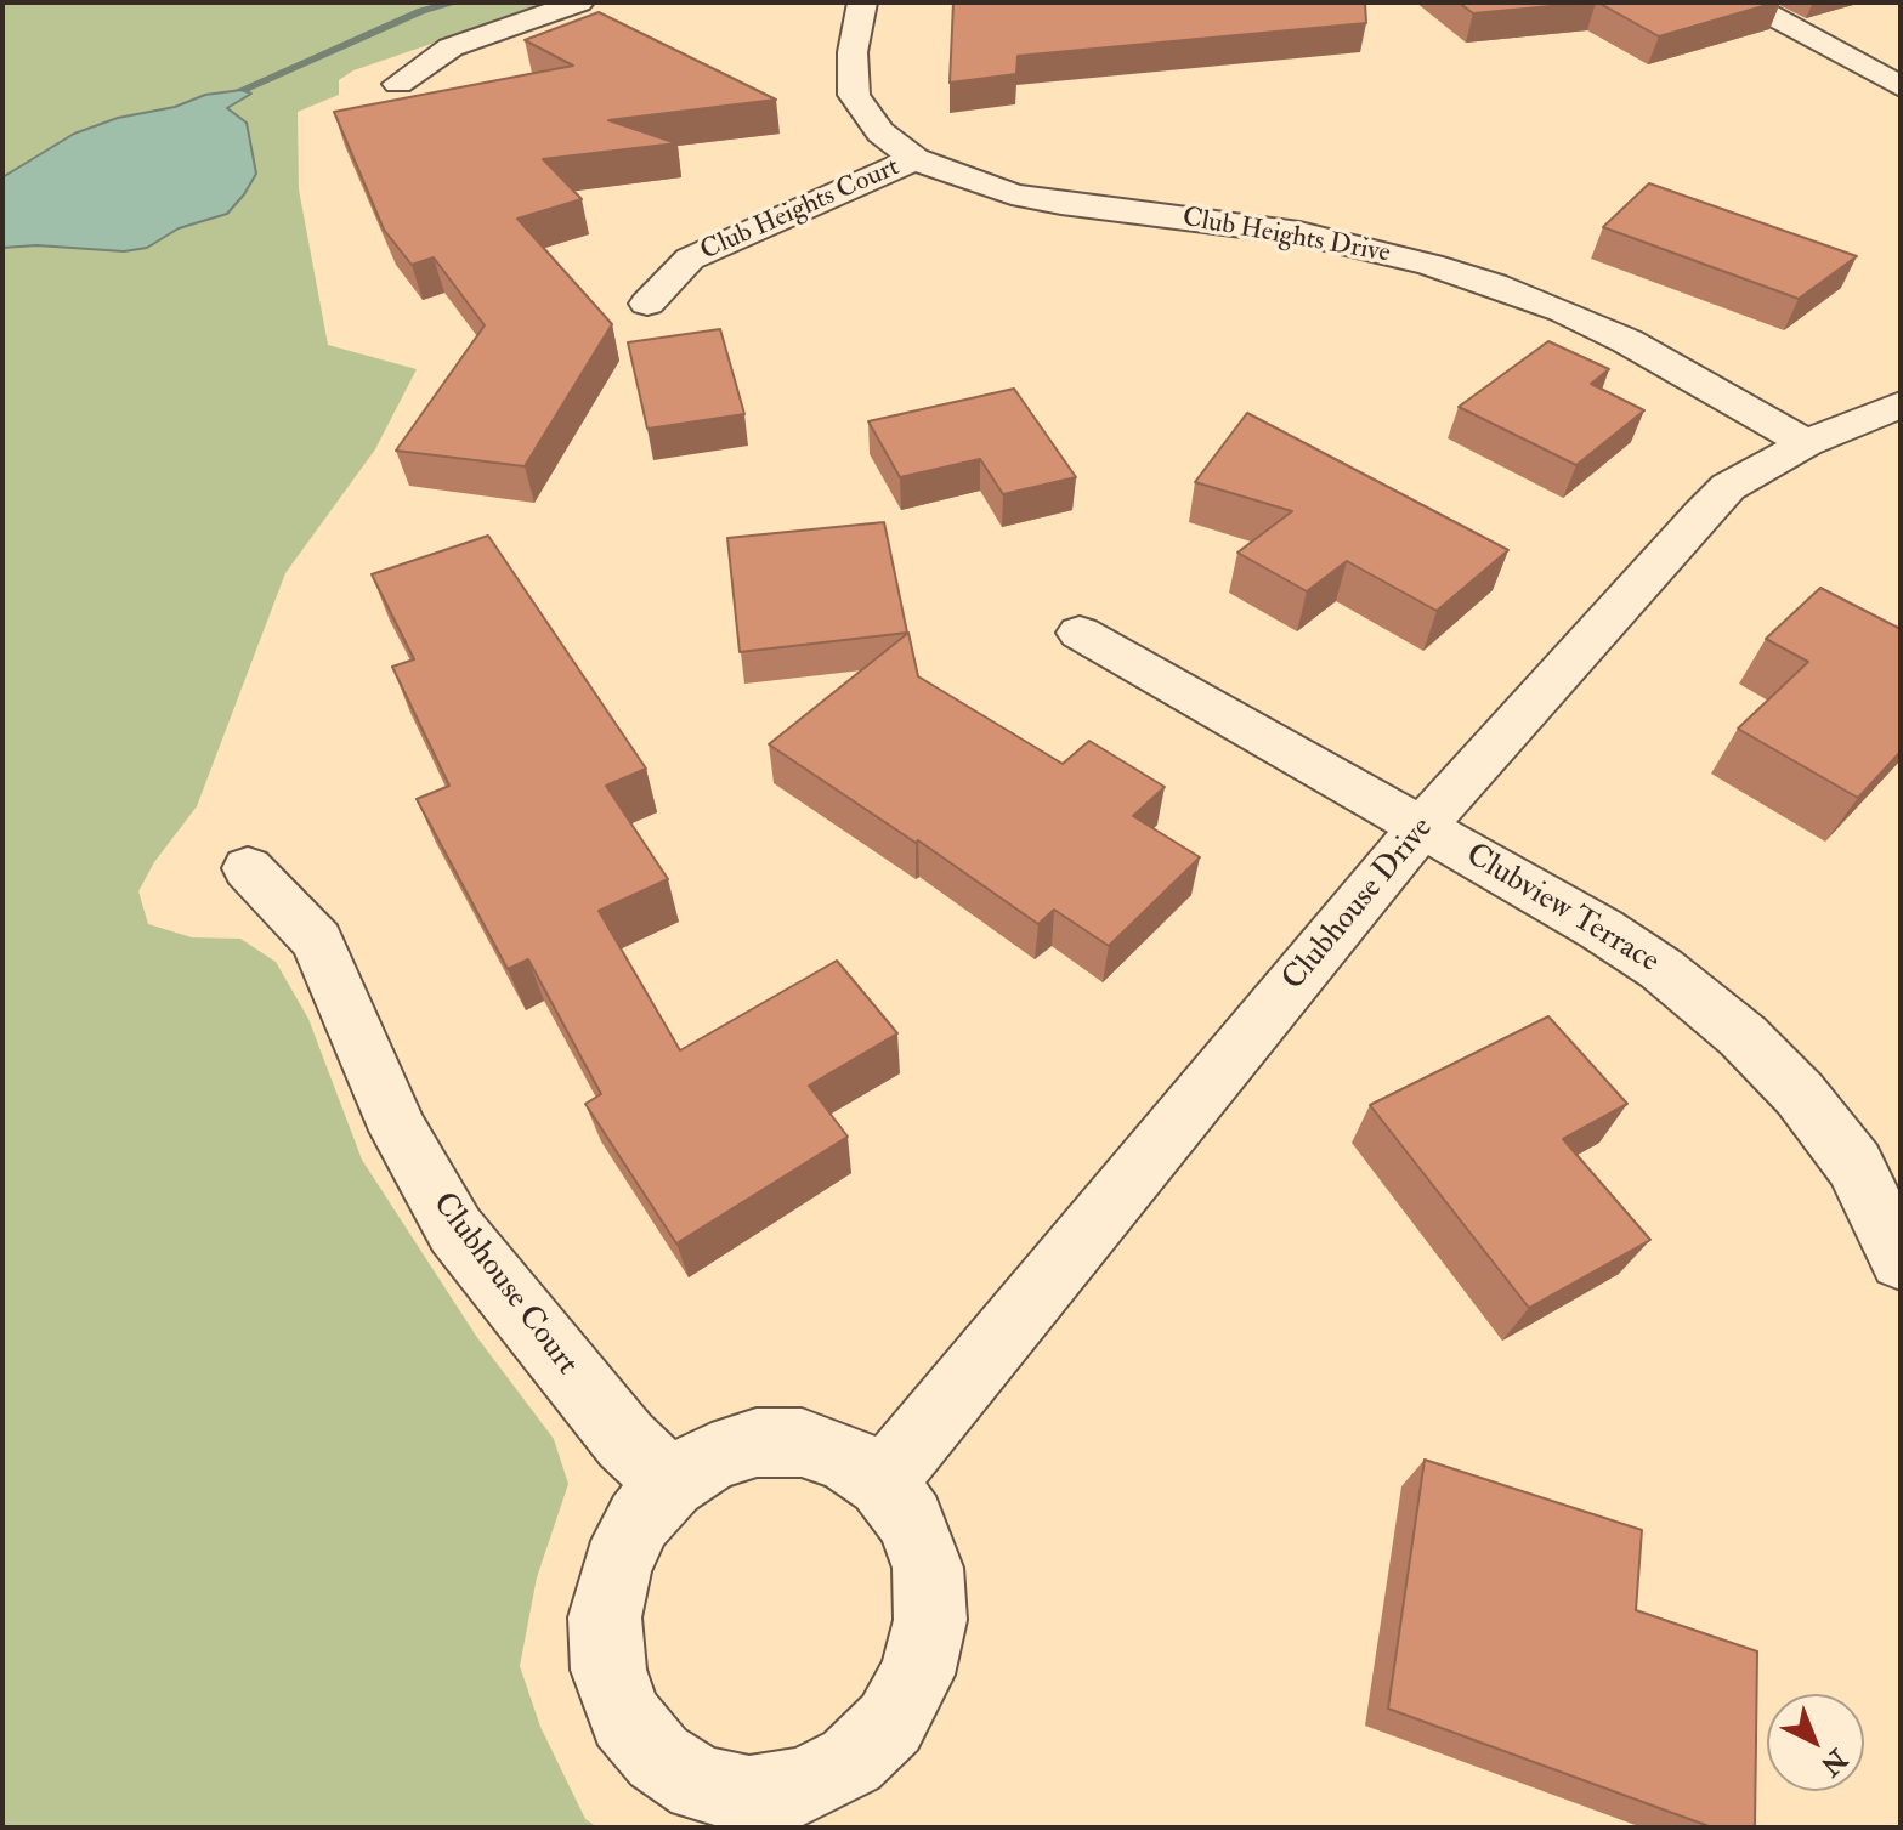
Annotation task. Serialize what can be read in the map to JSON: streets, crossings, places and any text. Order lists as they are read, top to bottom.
{
  "streets": {
    "street": [
      "Club Heights Court",
      "Club Heights Drive",
      "Clubhouse Drive",
      "Clubview Terrace",
      "Clubhouse Court"
    ]
  },
  "crossings": [
    ["Club Heights Court", "Club Heights Drive"],
    ["Club Heights Drive", "Clubhouse Drive"],
    ["Clubhouse Drive", "Clubview Terrace"],
    ["Clubhouse Drive", "Clubhouse Court"]
  ],
  "north": "bottom right"
}
